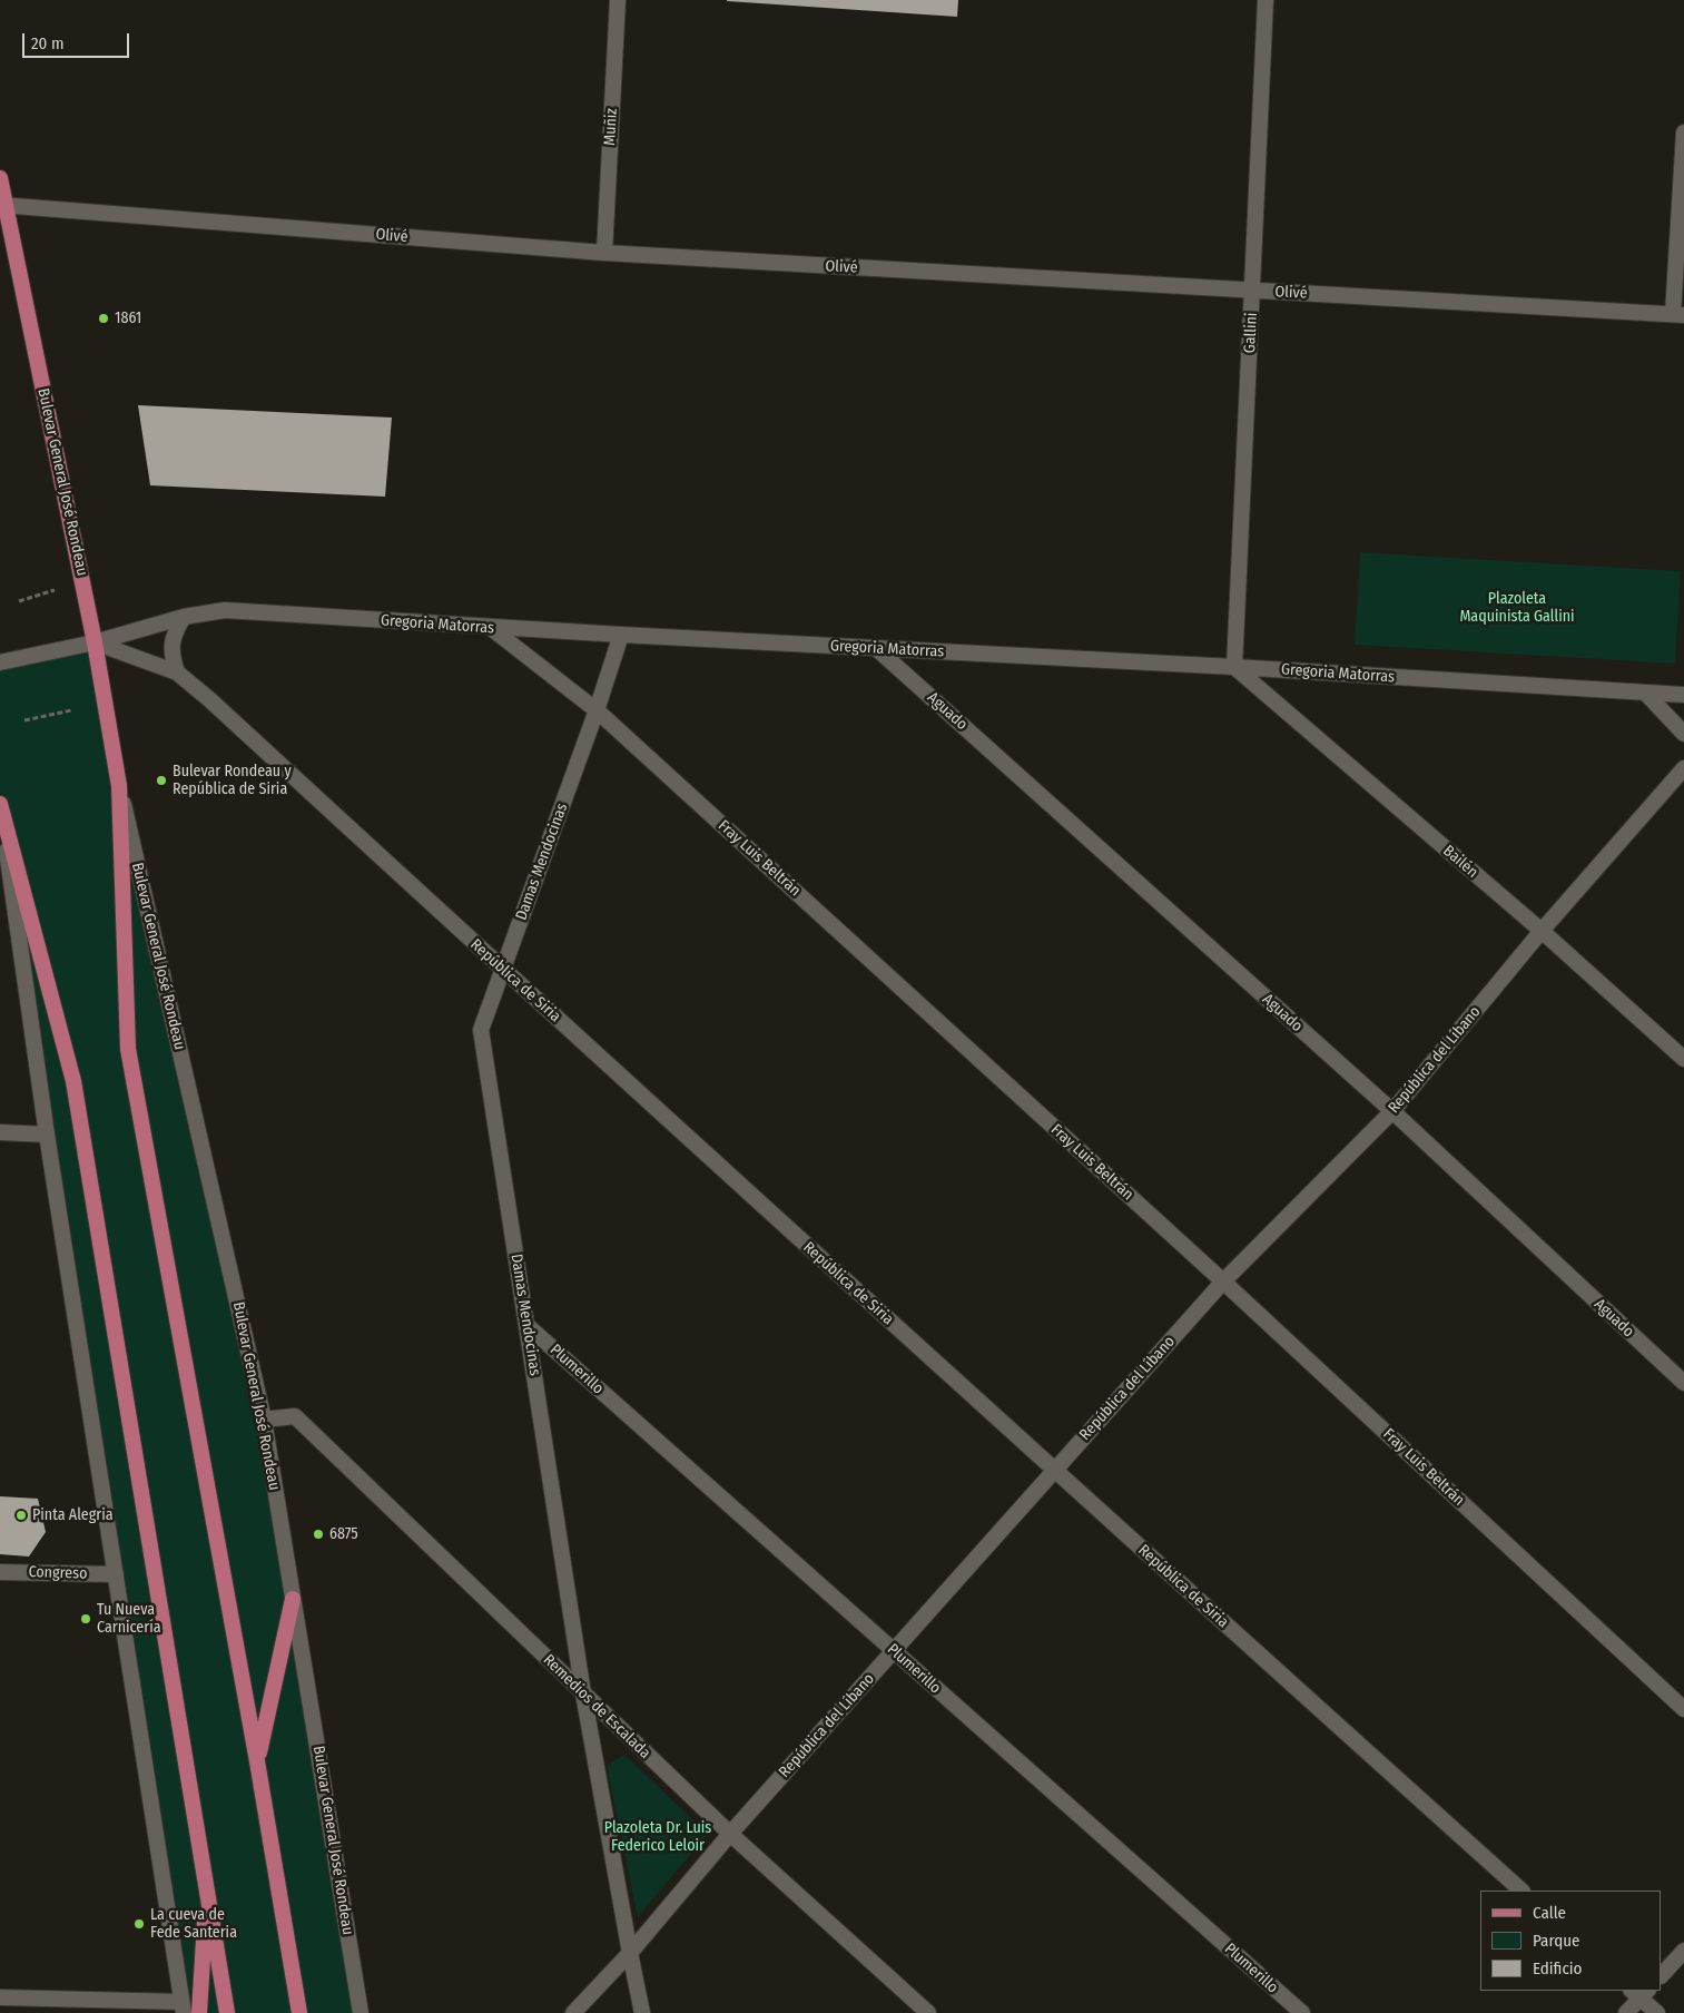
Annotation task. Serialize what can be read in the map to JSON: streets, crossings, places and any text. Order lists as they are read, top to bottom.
{
  "streets": {
    "main road": ["Bulevar General José Rondeau"],
    "street": [
      "Muñiz",
      "Olivé",
      "Gallini",
      "Gregoria Matorras",
      "Aguado",
      "Fray Luis Beltrán",
      "Damas Mendocinas",
      "Bailén",
      "República de Siria",
      "República del Líbano",
      "Plumerillo",
      "Congreso",
      "Remedios de Escalada"
    ]
  },
  "crossings": [
    ["Muñiz", "Olivé"],
    ["Olivé", "Gallini"],
    ["Olivé", "Bulevar General José Rondeau"],
    ["Gallini", "Gregoria Matorras"],
    ["Gallini", "Bailén"],
    ["Bulevar General José Rondeau", "Gregoria Matorras"],
    ["Bulevar General José Rondeau", "República de Siria"],
    ["Bulevar General José Rondeau", "Remedios de Escalada"],
    ["Gregoria Matorras", "Aguado"],
    ["Gregoria Matorras", "Fray Luis Beltrán"],
    ["Gregoria Matorras", "Damas Mendocinas"],
    ["Gregoria Matorras", "Bailén"],
    ["Gregoria Matorras", "República de Siria"],
    ["Aguado", "República del Líbano"],
    ["Fray Luis Beltrán", "Damas Mendocinas"],
    ["Fray Luis Beltrán", "República del Líbano"],
    ["Damas Mendocinas", "República de Siria"],
    ["Damas Mendocinas", "República del Líbano"],
    ["Damas Mendocinas", "Plumerillo"],
    ["Damas Mendocinas", "Remedios de Escalada"],
    ["Bailén", "República del Líbano"],
    ["República de Siria", "República del Líbano"],
    ["República del Líbano", "Plumerillo"],
    ["República del Líbano", "Remedios de Escalada"]
  ],
  "parks": ["Plazoleta Maquinista Gallini", "Plazoleta Dr. Luis Federico Leloir"],
  "places": [
    "1861",
    "Bulevar Rondeau y República de Siria",
    "Pinta Alegria",
    "6875",
    "Tu Nueva Carnicería",
    "La cueva de Fede Santeria"
  ],
  "legend": ["Calle", "Parque", "Edificio"],
  "scale_bar": "20 m"
}
